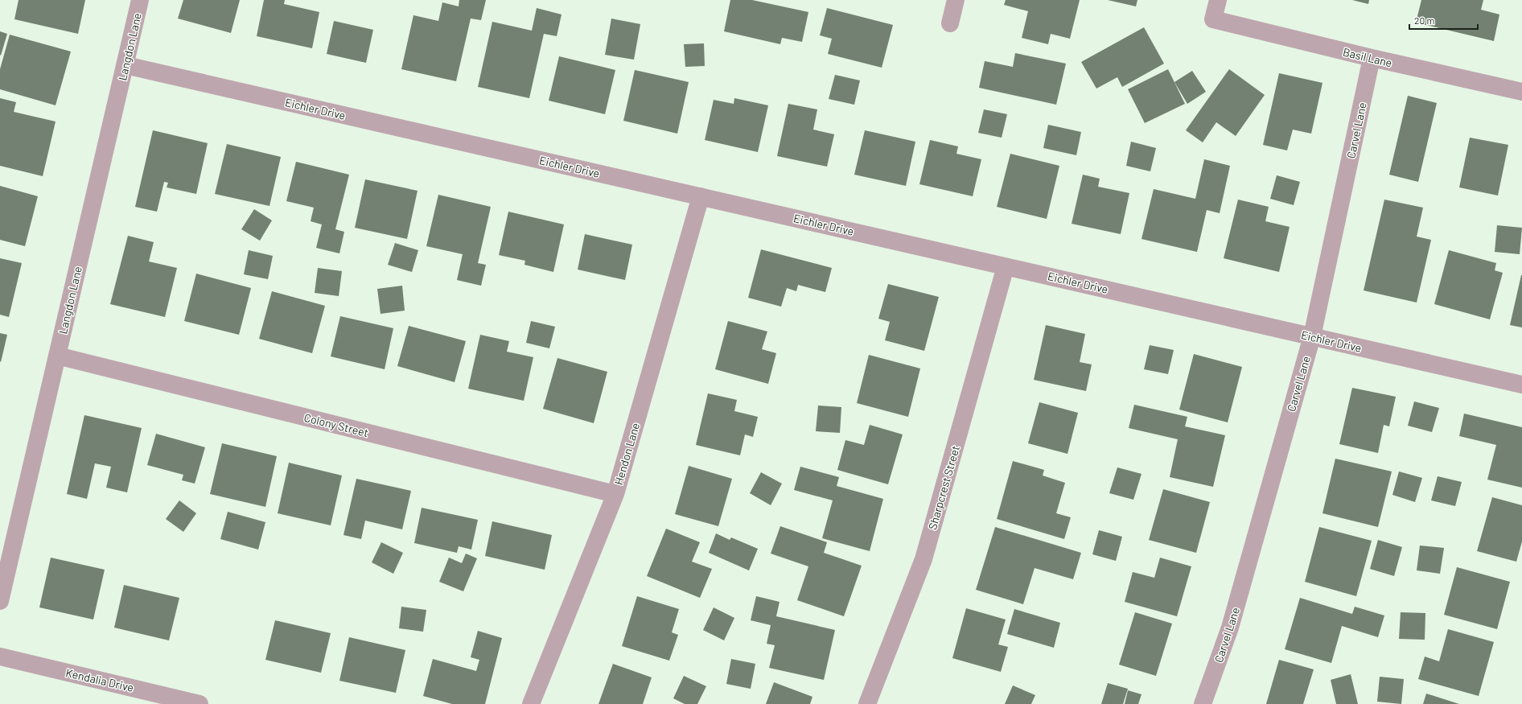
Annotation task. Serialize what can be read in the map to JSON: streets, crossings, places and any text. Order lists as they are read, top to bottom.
{
  "streets": {
    "street": [
      "Langdon Lane",
      "Basil Lane",
      "Eichler Drive",
      "Carvel Lane",
      "Colony Street",
      "Hendon Lane",
      "Sharpcrest Street",
      "Kendalia Drive"
    ]
  },
  "crossings": [
    ["Langdon Lane", "Eichler Drive"],
    ["Langdon Lane", "Colony Street"],
    ["Basil Lane", "Carvel Lane"],
    ["Eichler Drive", "Carvel Lane"],
    ["Eichler Drive", "Hendon Lane"],
    ["Eichler Drive", "Sharpcrest Street"],
    ["Colony Street", "Hendon Lane"]
  ],
  "scale_bar": "20 m"
}
